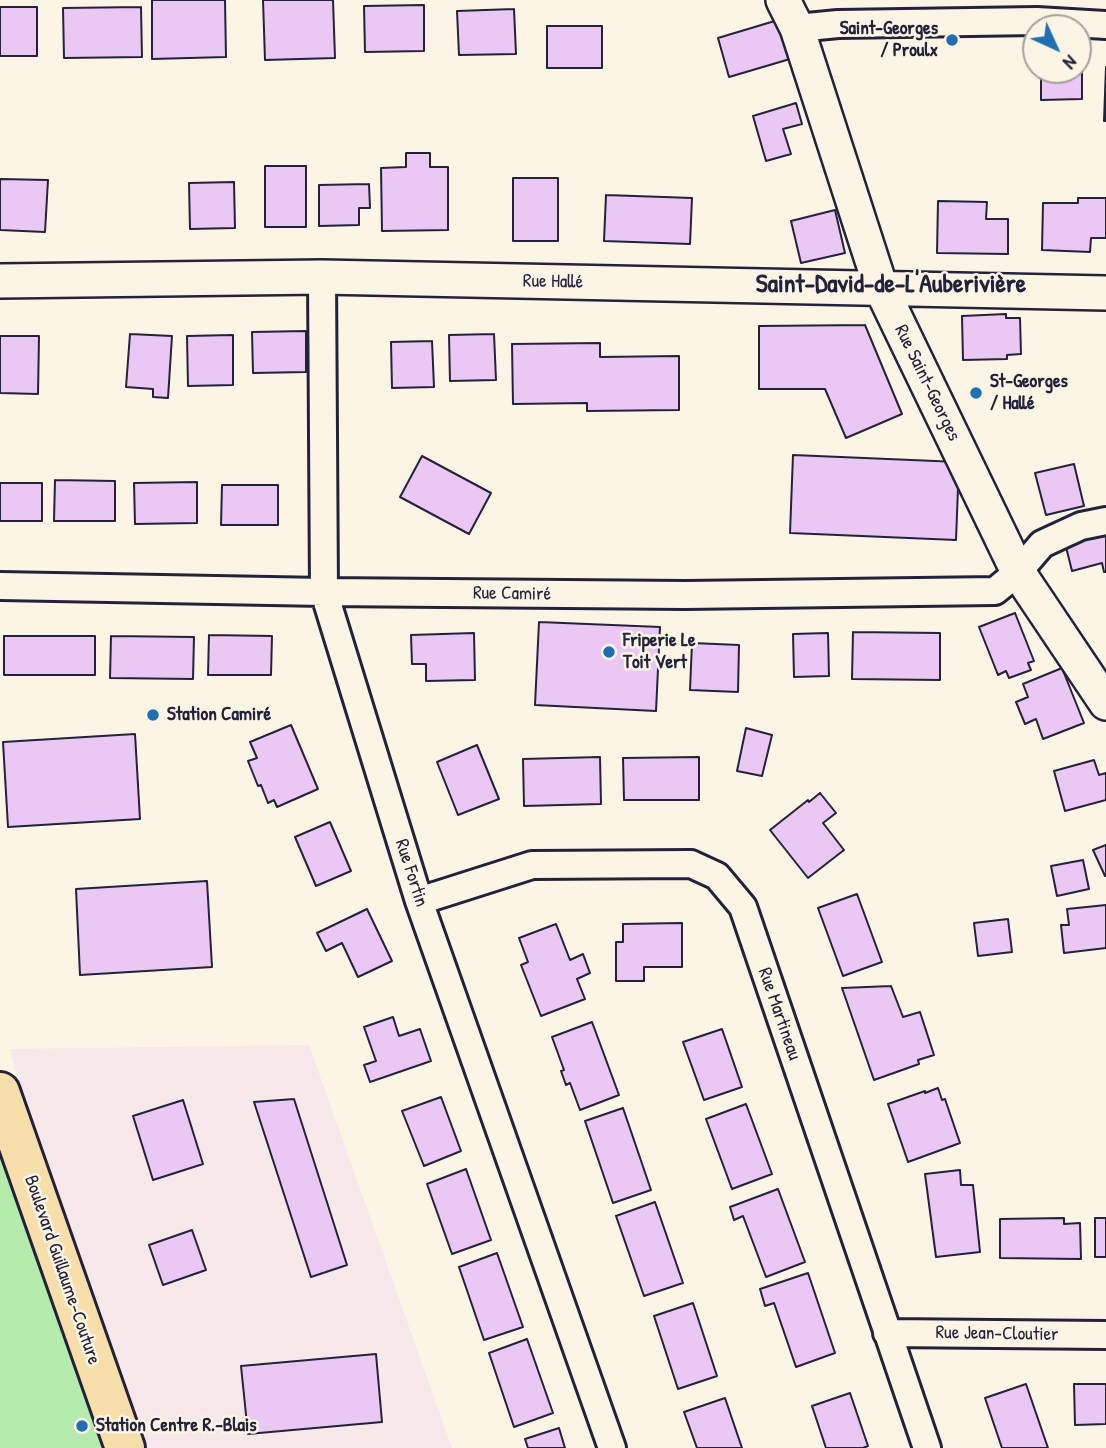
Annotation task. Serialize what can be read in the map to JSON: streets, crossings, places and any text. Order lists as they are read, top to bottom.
{
  "streets": {
    "main road": ["Boulevard Guillaume-Couture"],
    "street": [
      "Rue Hallé",
      "Rue Saint-Georges",
      "Rue Camiré",
      "Rue Fortin",
      "Rue Martineau",
      "Rue Jean-Cloutier"
    ]
  },
  "crossings": [
    ["Rue Hallé", "Rue Saint-Georges"],
    ["Rue Hallé", "Rue Fortin"],
    ["Rue Saint-Georges", "Rue Camiré"],
    ["Rue Camiré", "Rue Fortin"],
    ["Rue Fortin", "Rue Martineau"],
    ["Rue Martineau", "Rue Jean-Cloutier"]
  ],
  "districts": ["Saint-David-de-L'Auberivière"],
  "places": [
    "Saint-Georges / Proulx",
    "St-Georges / Hallé",
    "Friperie Le Toit Vert",
    "Station Camiré",
    "Station Centre R.-Blais"
  ],
  "north": "bottom right"
}
